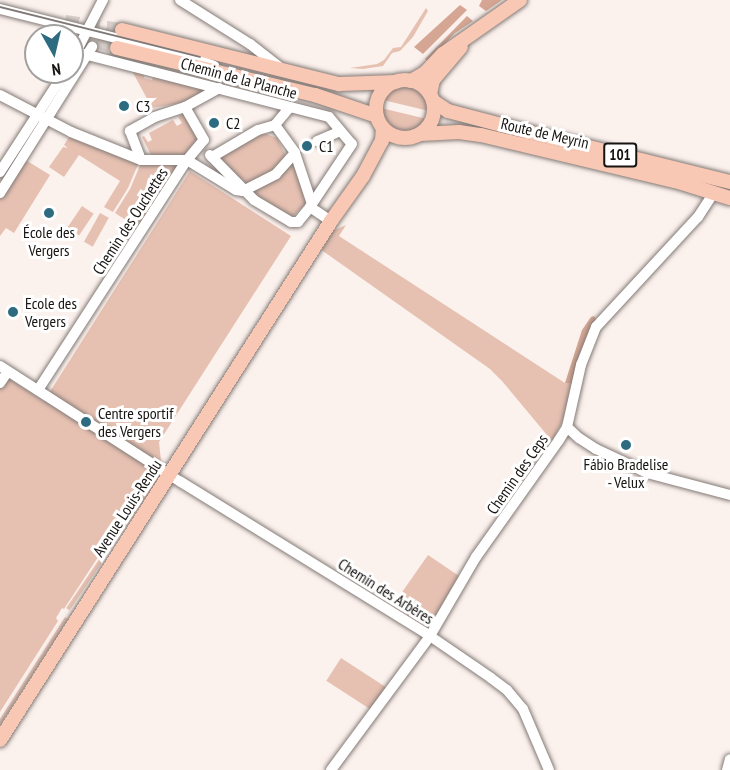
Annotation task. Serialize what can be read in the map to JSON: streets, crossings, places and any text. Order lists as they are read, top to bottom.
{
  "streets": {
    "main road": ["Route de Meyrin", "101", "Avenue Louis-Rendu"],
    "street": [
      "Chemin de la Planche",
      "Chemin des Ouchettes",
      "Chemin des Ceps",
      "Chemin des Arbères"
    ]
  },
  "crossings": [
    ["Route de Meyrin", "101"],
    ["Route de Meyrin", "Chemin des Ceps"],
    ["Route de Meyrin", "Avenue Louis-Rendu"],
    ["101", "Avenue Louis-Rendu"],
    ["Chemin des Ouchettes", "Chemin des Arbères"],
    ["Chemin des Ceps", "Chemin des Arbères"],
    ["Avenue Louis-Rendu", "Chemin des Arbères"]
  ],
  "places": [
    "C3",
    "C2",
    "C1",
    "École des Vergers",
    "Ecole des Vergers",
    "Centre sportif des Vergers",
    "Fábio Bradelise - Velux"
  ],
  "north": "bottom"
}
